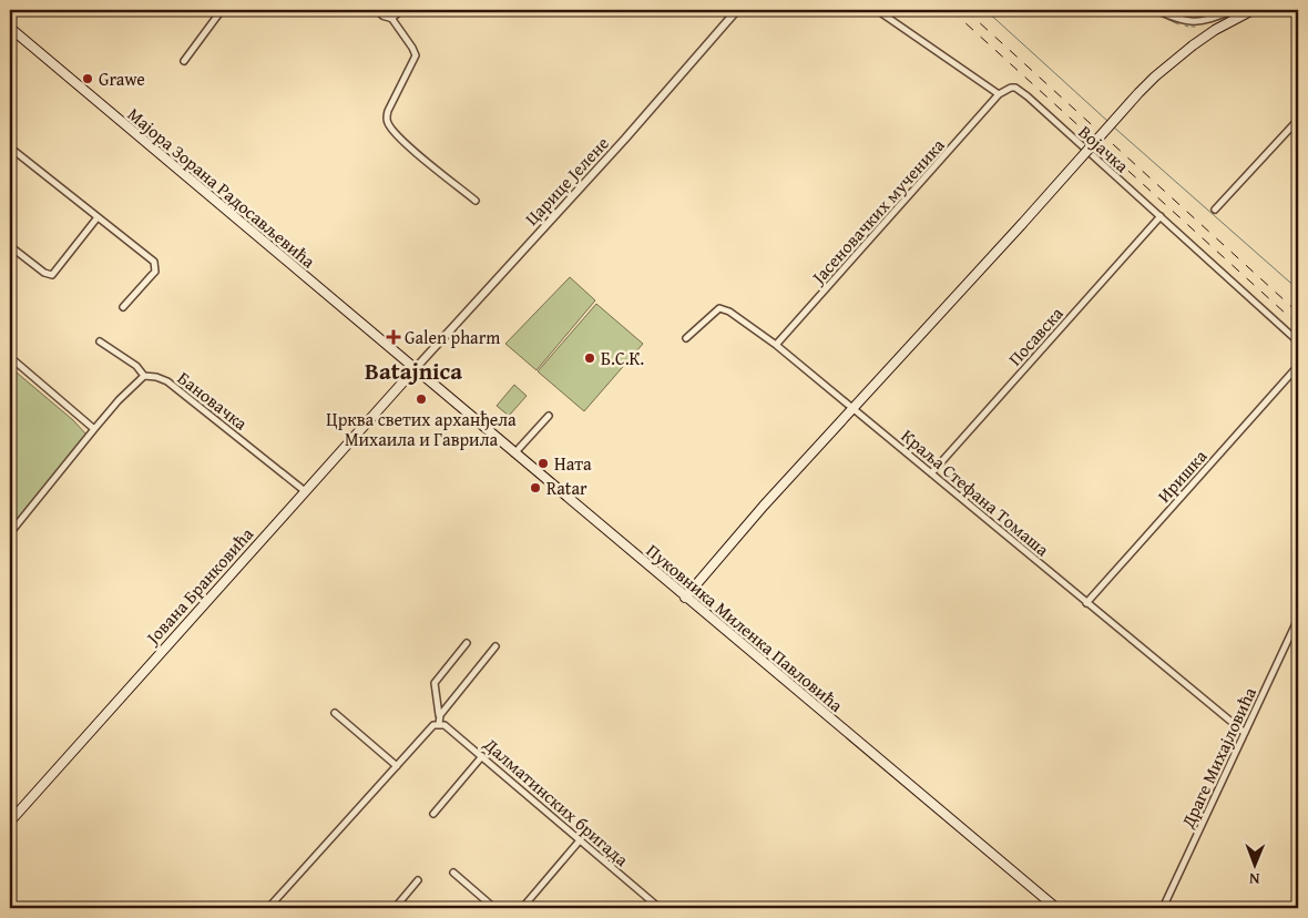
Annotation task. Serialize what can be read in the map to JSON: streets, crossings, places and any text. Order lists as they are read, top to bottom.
{
  "streets": {
    "main road": ["Мајора Зорана Радосављевића", "Јована Бранковића", "Пуковника Миленка Павловића"],
    "street": [
      "Војачка",
      "Царице Јелене",
      "Јасеновачких мученика",
      "Посавска",
      "Бановачка",
      "Иришка",
      "Краља Стефана Томаша",
      "Драге Михајловића",
      "Далматинских бригада"
    ]
  },
  "crossings": [
    ["Војачка", "Јасеновачких мученика"],
    ["Војачка", "Посавска"],
    ["Царице Јелене", "Мајора Зорана Радосављевића"],
    ["Царице Јелене", "Јована Бранковића"],
    ["Царице Јелене", "Пуковника Миленка Павловића"],
    ["Мајора Зорана Радосављевића", "Јована Бранковића"],
    ["Мајора Зорана Радосављевића", "Пуковника Миленка Павловића"],
    ["Јасеновачких мученика", "Краља Стефана Томаша"],
    ["Посавска", "Краља Стефана Томаша"],
    ["Бановачка", "Јована Бранковића"],
    ["Иришка", "Краља Стефана Томаша"],
    ["Краља Стефана Томаша", "Драге Михајловића"],
    ["Јована Бранковића", "Пуковника Миленка Павловића"]
  ],
  "districts": ["Batajnica"],
  "places": {
    "other": [
      "Grawe",
      "Б.С.К.",
      "Црква светих арханђела Михаила и Гаврила",
      "Ната",
      "Ratar"
    ],
    "health": ["Galen pharm"]
  },
  "north": "bottom"
}
